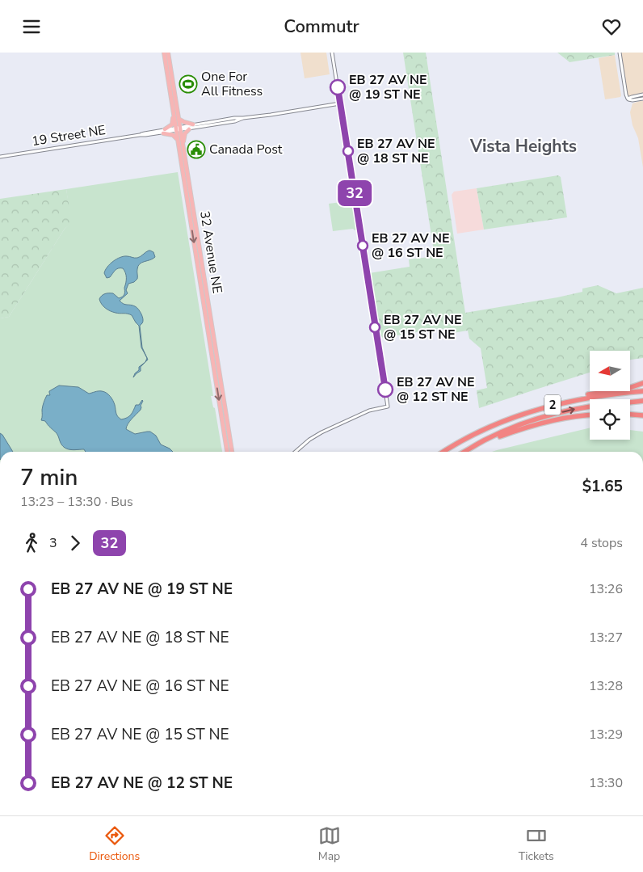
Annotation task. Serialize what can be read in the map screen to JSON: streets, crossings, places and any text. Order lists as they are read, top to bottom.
{
  "streets": {
    "highway": ["2"],
    "main road": ["32 Avenue NE"],
    "street": ["19 Street NE"]
  },
  "crossings": [
    ["19 Street NE", "32 Avenue NE"]
  ],
  "districts": ["Vista Heights"],
  "places": {
    "sports": ["One For All Fitness"],
    "other": [
      "EB 27 AV NE @ 19 ST NE",
      "EB 27 AV NE @ 18 ST NE",
      "EB 27 AV NE @ 16 ST NE",
      "EB 27 AV NE @ 15 ST NE",
      "EB 27 AV NE @ 12 ST NE"
    ],
    "public building": ["Canada Post"]
  },
  "lines": ["bus line 32"],
  "north": "left",
  "page": {
    "header": "Commutr",
    "on_map": "32",
    "heading": ["7 min", "13:23 – 13:30 · Bus", "$1.65"],
    "legs": ["3", "32", "4 stops"],
    "list": [
      {
        "name": "EB 27 AV NE @ 19 ST NE",
        "value": "13:26"
      },
      {
        "name": "EB 27 AV NE @ 18 ST NE",
        "value": "13:27"
      },
      {
        "name": "EB 27 AV NE @ 16 ST NE",
        "value": "13:28"
      },
      {
        "name": "EB 27 AV NE @ 15 ST NE",
        "value": "13:29"
      },
      {
        "name": "EB 27 AV NE @ 12 ST NE",
        "value": "13:30"
      }
    ],
    "tabs": ["Directions", "Map", "Tickets"]
  }
}
